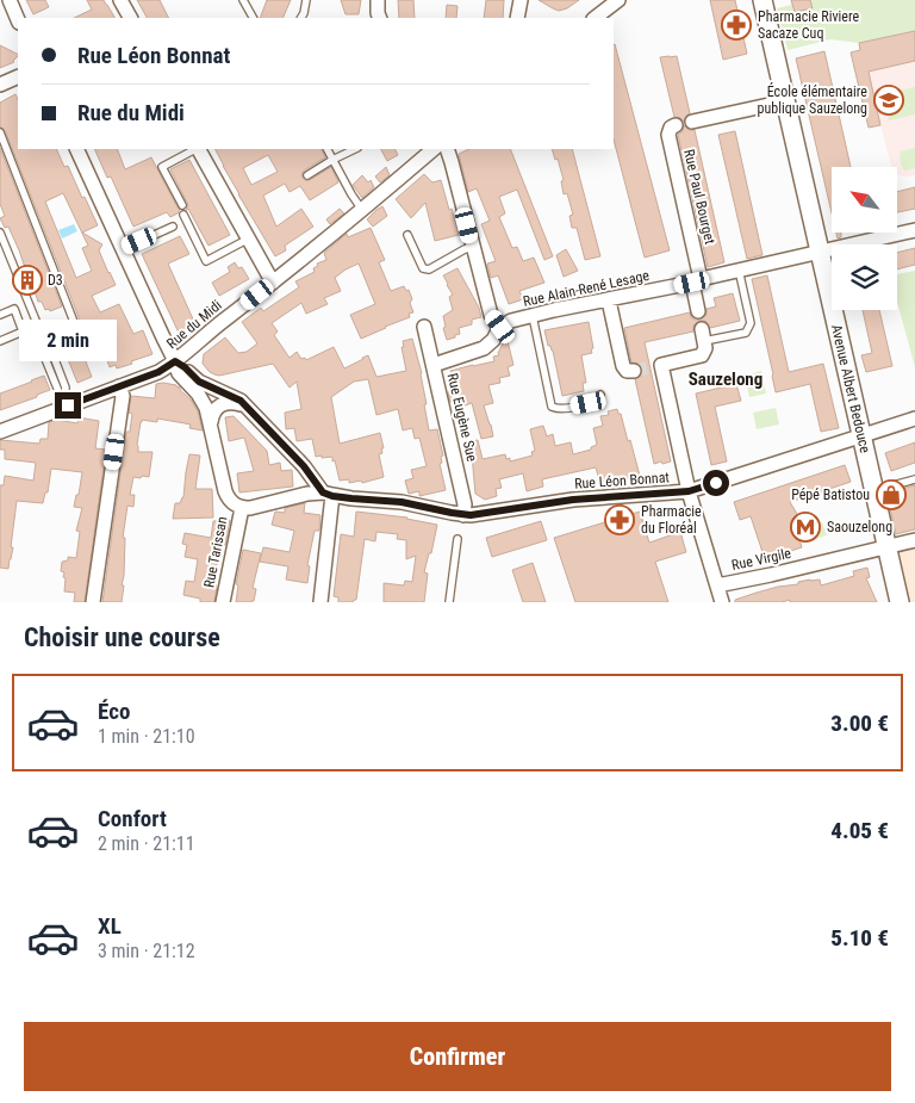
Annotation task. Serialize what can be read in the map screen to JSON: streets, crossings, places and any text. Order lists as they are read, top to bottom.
{
  "streets": {
    "street": [
      "Rue Paul Bourget",
      "Rue Alain-René Lesage",
      "Rue du Midi",
      "Avenue Albert Bedouce",
      "Rue Eugène Sue",
      "Rue Léon Bonnat",
      "Rue Tarissan",
      "Rue Virgile"
    ]
  },
  "crossings": [
    ["Rue Paul Bourget", "Rue Alain-René Lesage"],
    ["Rue Alain-René Lesage", "Avenue Albert Bedouce"],
    ["Avenue Albert Bedouce", "Rue Léon Bonnat"],
    ["Avenue Albert Bedouce", "Rue Virgile"],
    ["Rue Eugène Sue", "Rue Léon Bonnat"],
    ["Rue Léon Bonnat", "Rue Tarissan"]
  ],
  "districts": ["Sauzelong"],
  "places": {
    "pharmacy": ["Pharmacie Riviere Sacaze Cuq", "Pharmacie du Floréal"],
    "school or university": ["École élémentaire publique Sauzelong"],
    "building": ["D3"],
    "shop": ["Pépé Batistou"],
    "metro station": ["Saouzelong"]
  },
  "north": "top left",
  "page": {
    "banner": ["Rue Léon Bonnat", "Rue du Midi"],
    "bubble": "2 min",
    "heading": "Choisir une course",
    "list": [
      {
        "name": "Éco",
        "note": "1 min · 21:10",
        "value": "3.00 €"
      },
      {
        "name": "Confort",
        "note": "2 min · 21:11",
        "value": "4.05 €"
      },
      {
        "name": "XL",
        "note": "3 min · 21:12",
        "value": "5.10 €"
      }
    ],
    "buttons": "Confirmer"
  }
}
